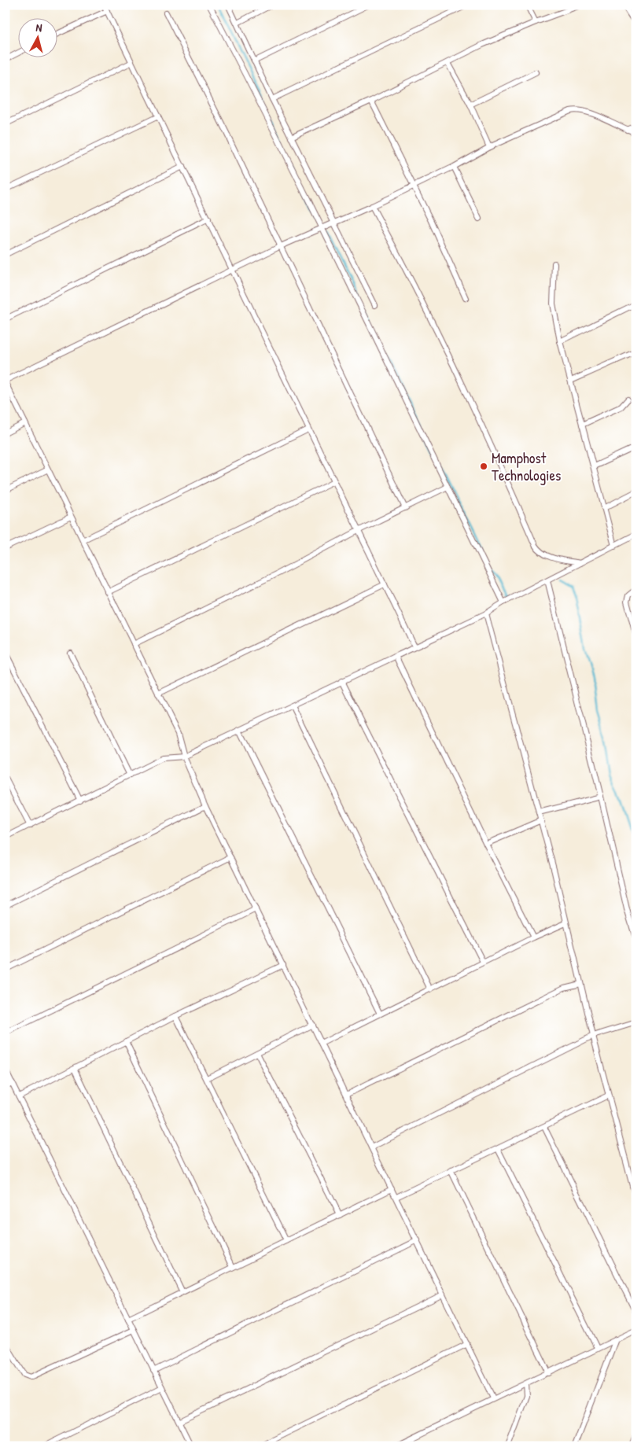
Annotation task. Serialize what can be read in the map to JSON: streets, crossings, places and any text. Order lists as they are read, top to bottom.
{
  "places": ["Mamphost Technologies"],
  "north": "top"
}
